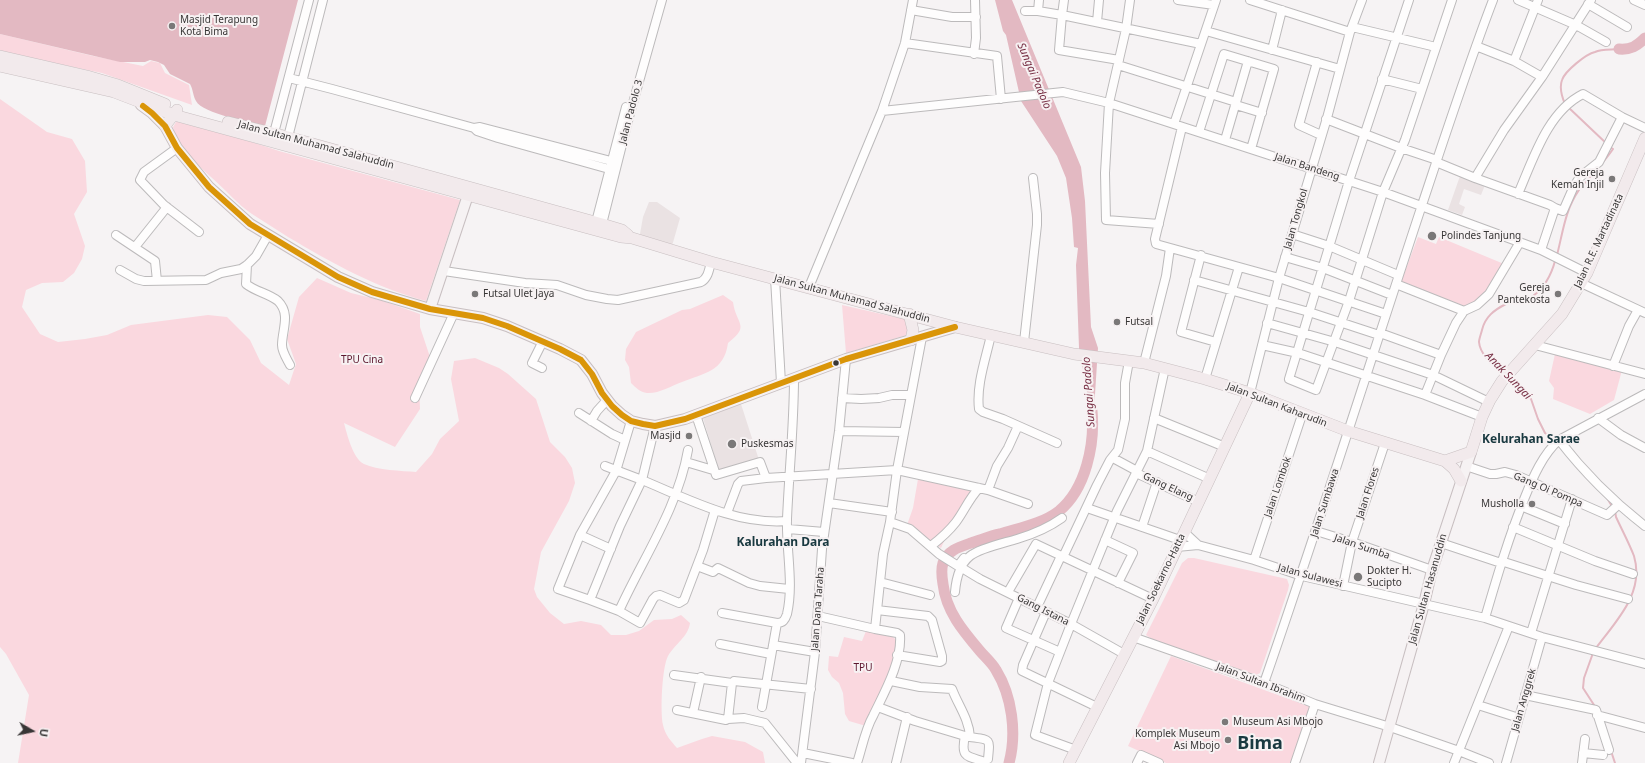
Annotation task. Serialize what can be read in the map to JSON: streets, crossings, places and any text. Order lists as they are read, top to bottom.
{
  "streets": {
    "highway": [
      "Jalan Sultan Muhamad Salahuddin",
      "Jalan R.E. Martadinata",
      "Jalan Sultan Kaharudin",
      "Jalan Soekarno-Hatta",
      "Jalan Sultan Hasanuddin"
    ],
    "street": [
      "Jalan Padolo 3",
      "Jalan Bandeng",
      "Jalan Tongkol",
      "Gang Elang",
      "Jalan Lombok",
      "Gang Oi Pompa",
      "Jalan Flores",
      "Jalan Sumbawa",
      "Jalan Sumba",
      "Jalan Sulawesi",
      "Jalan Dana Taraha",
      "Gang Istana",
      "Jalan Sultan Ibrahim",
      "Jalan Anggrek"
    ]
  },
  "crossings": [
    ["Jalan Padolo 3", "Jalan Sultan Muhamad Salahuddin"],
    ["Jalan Sultan Muhamad Salahuddin", "Jalan Sultan Kaharudin"],
    ["Jalan Bandeng", "Jalan Tongkol"],
    ["Jalan Bandeng", "Jalan R.E. Martadinata"],
    ["Jalan Bandeng", "Jalan Sumbawa"],
    ["Jalan Tongkol", "Jalan Sultan Kaharudin"],
    ["Jalan Tongkol", "Jalan Soekarno-Hatta"],
    ["Jalan R.E. Martadinata", "Jalan Sultan Hasanuddin"],
    ["Jalan Sultan Kaharudin", "Jalan Lombok"],
    ["Jalan Sultan Kaharudin", "Jalan Flores"],
    ["Jalan Sultan Kaharudin", "Jalan Sumbawa"],
    ["Jalan Sultan Kaharudin", "Jalan Soekarno-Hatta"],
    ["Gang Elang", "Jalan Soekarno-Hatta"],
    ["Jalan Lombok", "Jalan Sulawesi"],
    ["Gang Oi Pompa", "Jalan Sultan Hasanuddin"],
    ["Jalan Flores", "Jalan Sumba"],
    ["Jalan Flores", "Jalan Sulawesi"],
    ["Jalan Sumbawa", "Jalan Sumba"],
    ["Jalan Sumbawa", "Jalan Sulawesi"],
    ["Jalan Sumbawa", "Jalan Sultan Ibrahim"],
    ["Jalan Sumba", "Jalan Sultan Hasanuddin"],
    ["Jalan Sulawesi", "Jalan Soekarno-Hatta"],
    ["Jalan Sulawesi", "Jalan Sultan Hasanuddin"],
    ["Jalan Sulawesi", "Jalan Anggrek"],
    ["Jalan Soekarno-Hatta", "Gang Istana"],
    ["Jalan Soekarno-Hatta", "Jalan Sultan Ibrahim"],
    ["Jalan Sultan Hasanuddin", "Jalan Sultan Ibrahim"]
  ],
  "districts": ["Kelurahan Sarae", "Kalurahan Dara", "Bima"],
  "water": ["Sungai Padolo", "Anak Sungai"],
  "parks": ["TPU Cina", "TPU"],
  "places": [
    "Masjid Terapung Kota Bima",
    "Gereja Kemah Injil",
    "Polindes Tanjung",
    "Futsal Ulet Jaya",
    "Gereja Pantekosta",
    "Futsal",
    "Masjid",
    "Puskesmas",
    "Musholla",
    "Dokter H. Sucipto",
    "Museum Asi Mbojo",
    "Komplek Museum Asi Mbojo"
  ],
  "north": "right"
}
